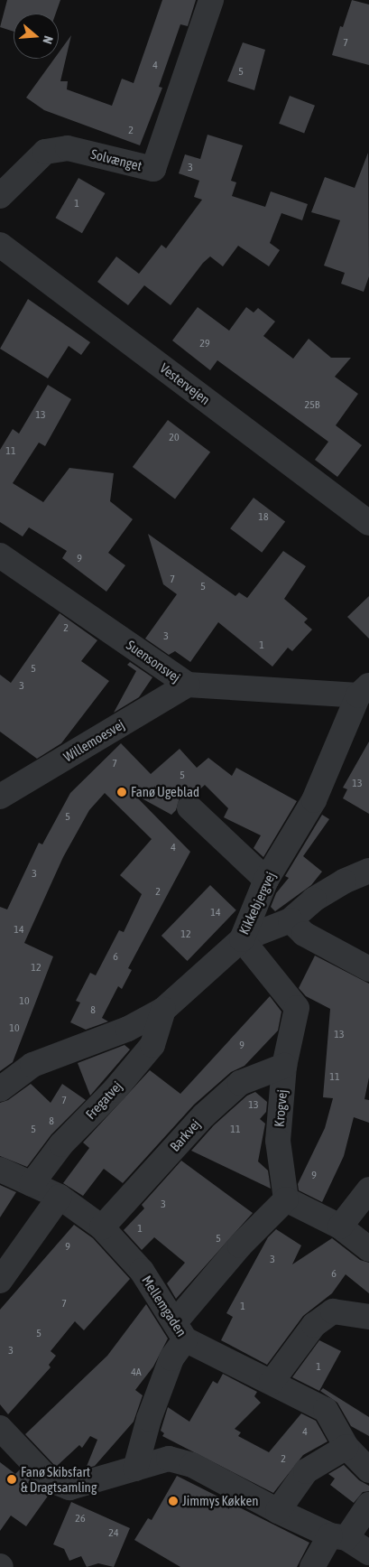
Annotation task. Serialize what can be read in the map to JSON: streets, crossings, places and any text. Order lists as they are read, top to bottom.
{
  "streets": {
    "street": [
      "Solvænget",
      "Vestervejen",
      "Suensonsvej",
      "Willemoesvej",
      "Kikkebjergvej",
      "Fregatvej",
      "Krogvej",
      "Barkvej",
      "Mellemgaden"
    ]
  },
  "crossings": [
    ["Suensonsvej", "Willemoesvej"],
    ["Suensonsvej", "Kikkebjergvej"],
    ["Kikkebjergvej", "Fregatvej"],
    ["Kikkebjergvej", "Krogvej"],
    ["Fregatvej", "Mellemgaden"],
    ["Krogvej", "Barkvej"],
    ["Barkvej", "Mellemgaden"]
  ],
  "places": ["Fanø Ugeblad", "Fanø Skibsfart & Dragtsamling", "Jimmys Køkken"],
  "house_numbers": [
    "7",
    "4",
    "5",
    "2",
    "3",
    "1",
    "29",
    "25B",
    "13",
    "20",
    "11",
    "18",
    "9",
    "7",
    "5",
    "2",
    "3",
    "1",
    "5",
    "3",
    "7",
    "5",
    "13",
    "5",
    "4",
    "3",
    "2",
    "14",
    "14",
    "12",
    "6",
    "12",
    "10",
    "8",
    "10",
    "13",
    "9",
    "11",
    "7",
    "13",
    "8",
    "5",
    "11",
    "9",
    "3",
    "1",
    "5",
    "9",
    "3",
    "6",
    "7",
    "1",
    "5",
    "3",
    "1",
    "4A",
    "4",
    "2",
    "26",
    "24"
  ],
  "north": "right"
}
